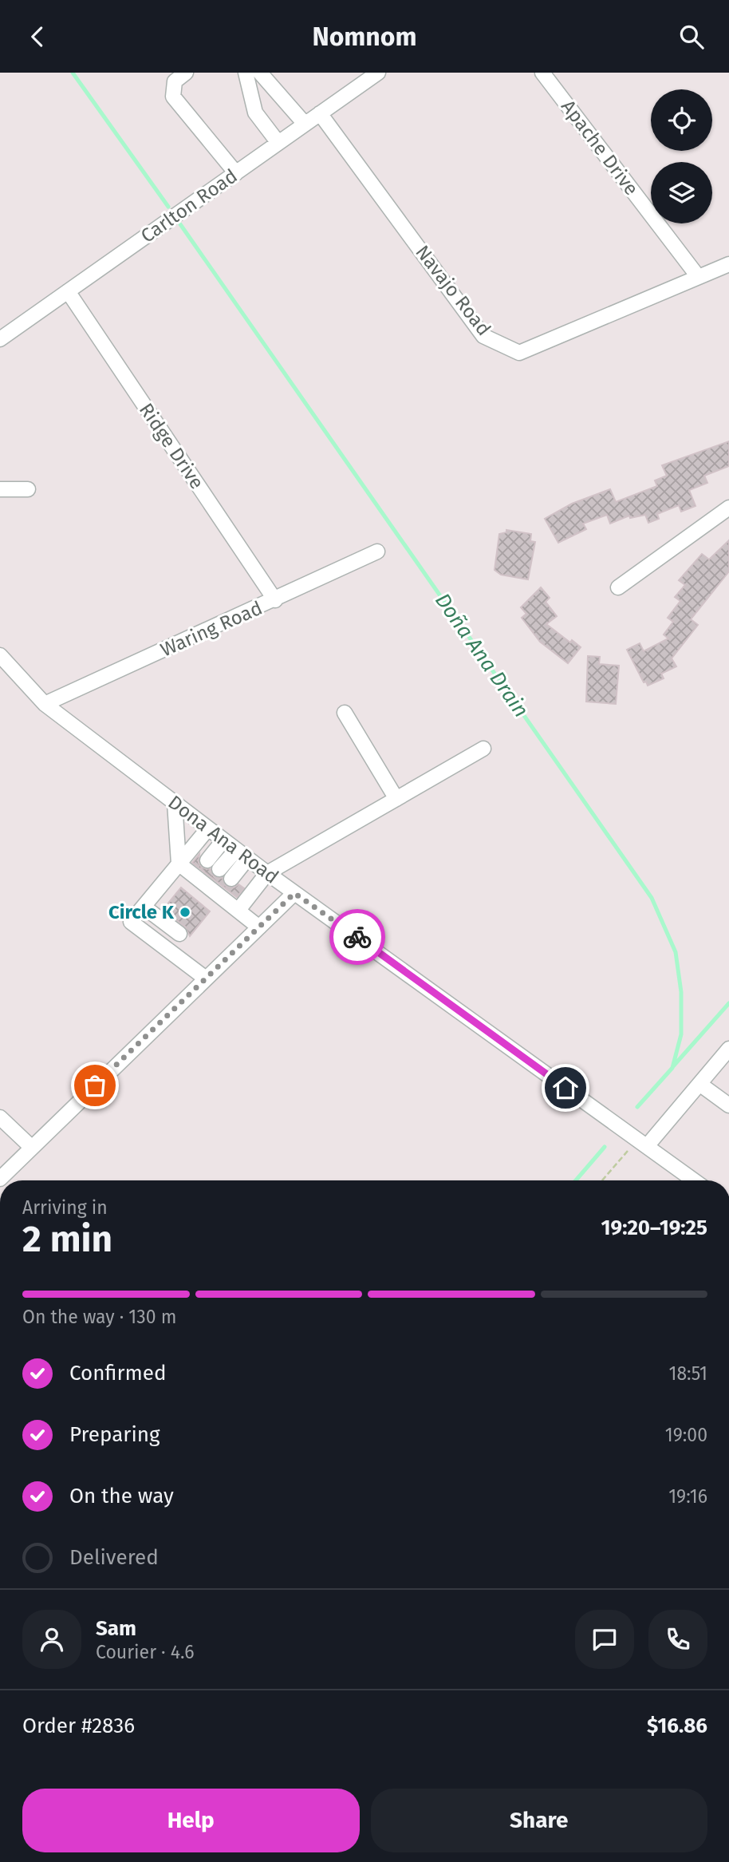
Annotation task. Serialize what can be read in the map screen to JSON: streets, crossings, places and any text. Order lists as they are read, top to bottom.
{
  "streets": {
    "street": [
      "Apache Drive",
      "Carlton Road",
      "Navajo Road",
      "Ridge Drive",
      "Waring Road",
      "Dona Ana Road"
    ]
  },
  "crossings": [
    ["Apache Drive", "Navajo Road"],
    ["Carlton Road", "Navajo Road"],
    ["Carlton Road", "Ridge Drive"],
    ["Ridge Drive", "Waring Road"],
    ["Waring Road", "Dona Ana Road"]
  ],
  "water": ["Doña Ana Drain"],
  "places": ["Circle K"],
  "page": {
    "header": "Nomnom",
    "heading": ["2 min", "Arriving in", "19:20–19:25"],
    "panel": [
      "Sam",
      "Courier · 4.6",
      "Order #2836",
      "$16.86"
    ],
    "bar": "On the way · 130 m",
    "list": [
      ["Confirmed", "18:51"],
      ["Preparing", "19:00"],
      ["On the way", "19:16"],
      "Delivered"
    ],
    "buttons": ["Help", "Share"]
  }
}
